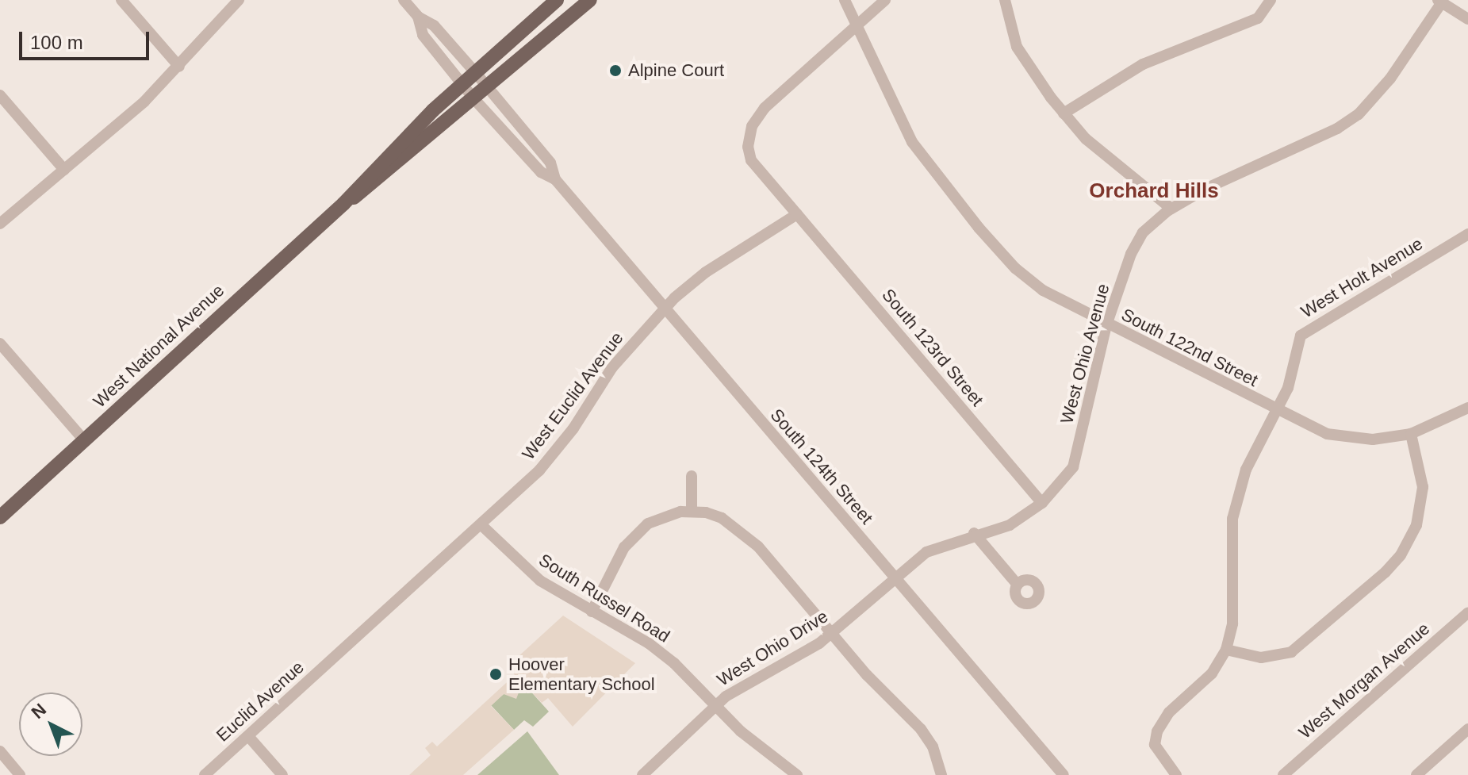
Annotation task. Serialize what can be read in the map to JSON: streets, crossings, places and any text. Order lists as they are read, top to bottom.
{
  "streets": {
    "main road": ["West National Avenue"],
    "street": [
      "West Holt Avenue",
      "South 123rd Street",
      "South 122nd Street",
      "West Ohio Avenue",
      "West Euclid Avenue",
      "South 124th Street",
      "South Russel Road",
      "West Ohio Drive",
      "West Morgan Avenue",
      "Euclid Avenue"
    ]
  },
  "crossings": [
    ["West Holt Avenue", "South 122nd Street"],
    ["West National Avenue", "South 124th Street"],
    ["South 123rd Street", "West Ohio Avenue"],
    ["South 123rd Street", "West Euclid Avenue"],
    ["South 122nd Street", "West Ohio Avenue"],
    ["West Ohio Avenue", "South 124th Street"],
    ["West Ohio Avenue", "West Ohio Drive"],
    ["West Euclid Avenue", "South 124th Street"],
    ["West Euclid Avenue", "South Russel Road"],
    ["West Euclid Avenue", "Euclid Avenue"],
    ["South 124th Street", "West Ohio Drive"],
    ["South Russel Road", "West Ohio Drive"]
  ],
  "districts": ["Orchard Hills"],
  "places": ["Alpine Court", "Hoover Elementary School"],
  "scale_bar": "100 m",
  "north": "top left"
}
